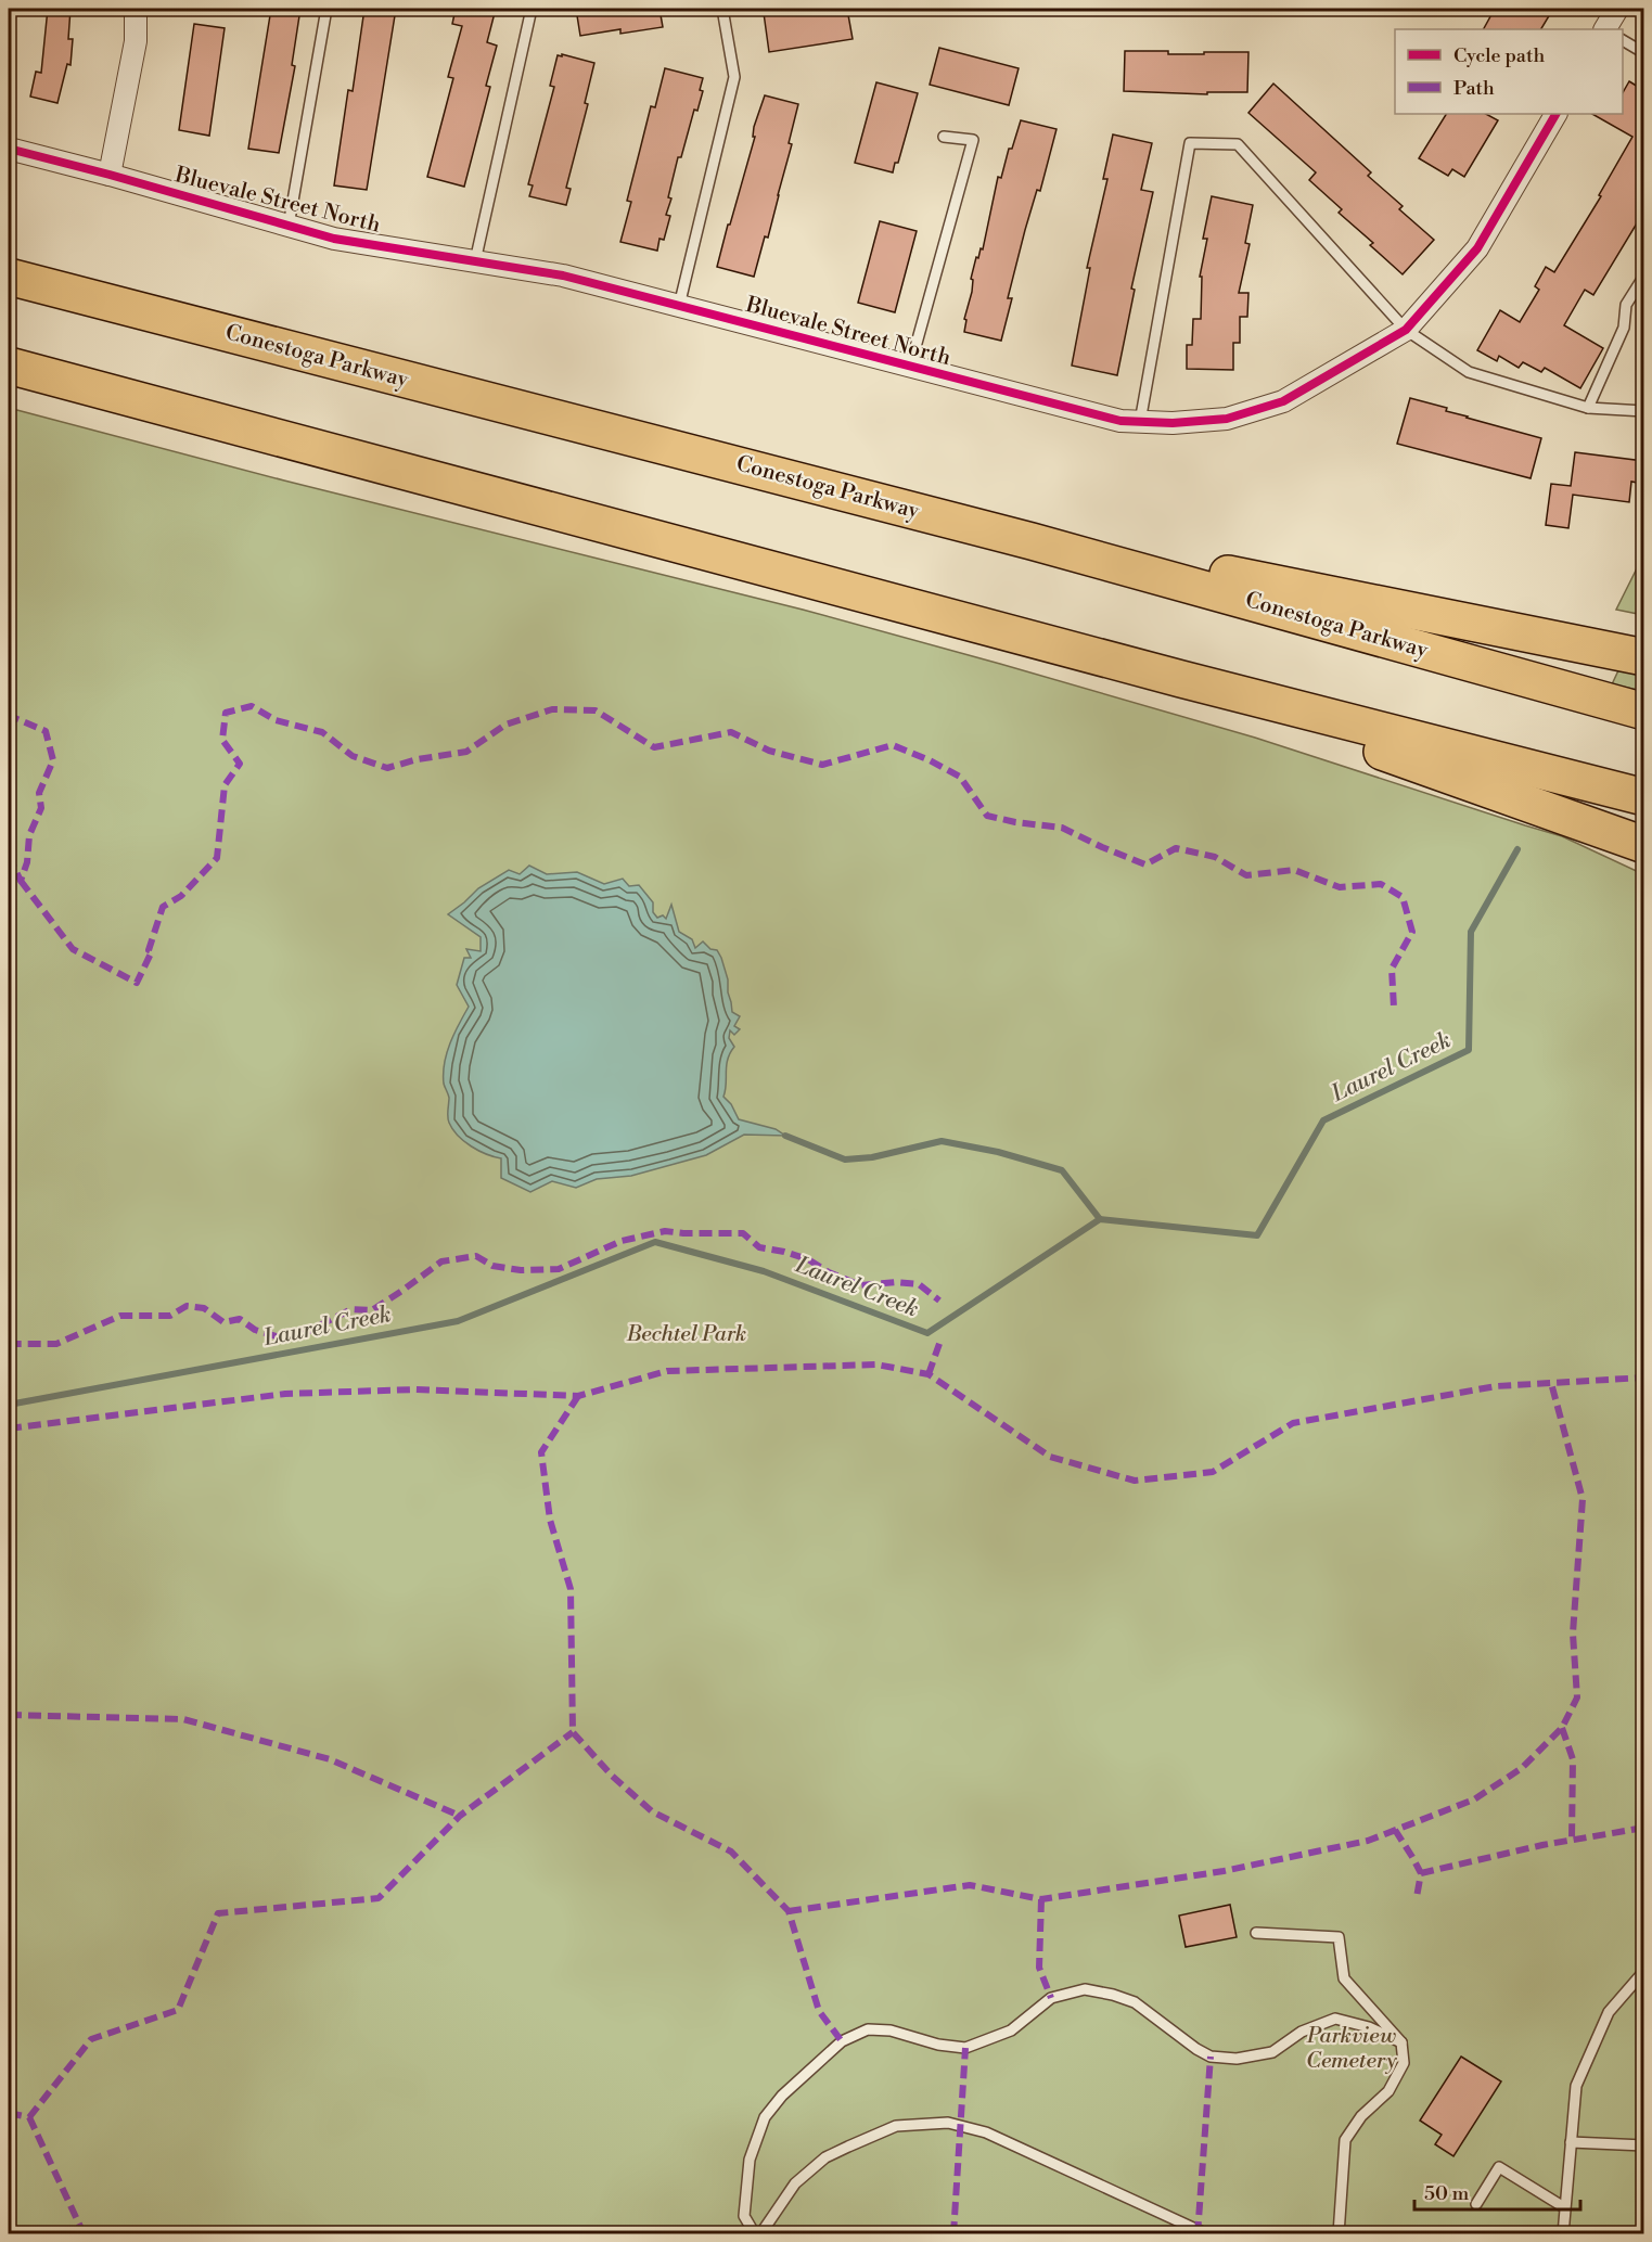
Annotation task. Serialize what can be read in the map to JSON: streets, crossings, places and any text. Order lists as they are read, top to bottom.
{
  "streets": {
    "highway": ["Conestoga Parkway"],
    "street": ["Bluevale Street North"]
  },
  "water": ["Laurel Creek"],
  "parks": ["Bechtel Park", "Parkview Cemetery"],
  "legend": ["Cycle path", "Path"],
  "scale_bar": "50 m"
}
